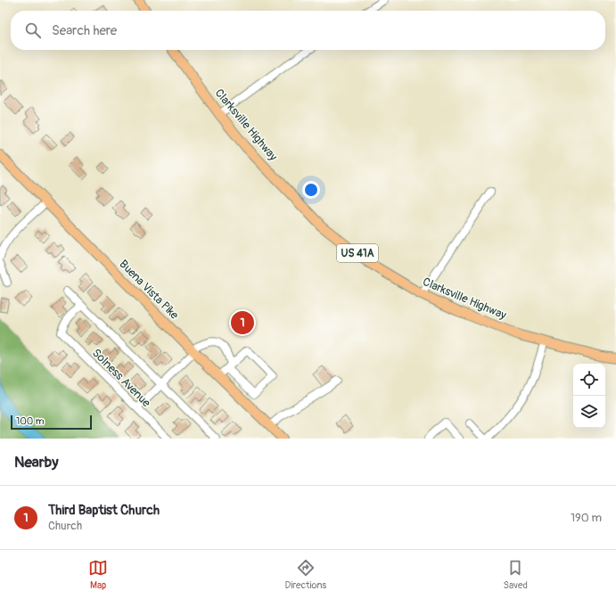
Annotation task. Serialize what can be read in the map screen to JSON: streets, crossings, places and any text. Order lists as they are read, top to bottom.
{
  "streets": {
    "main road": ["Clarksville Highway", "US 41A", "Buena Vista Pike"],
    "street": ["Solness Avenue"]
  },
  "scale_bar": "100 m",
  "page": {
    "search": "Search here",
    "pins": "1",
    "scale": "100 m",
    "heading": "Nearby",
    "list": [
      {
        "mark": "1",
        "name": "Third Baptist Church",
        "note": "Church",
        "value": "190 m"
      }
    ],
    "nav": ["Map", "Directions", "Saved"]
  }
}
